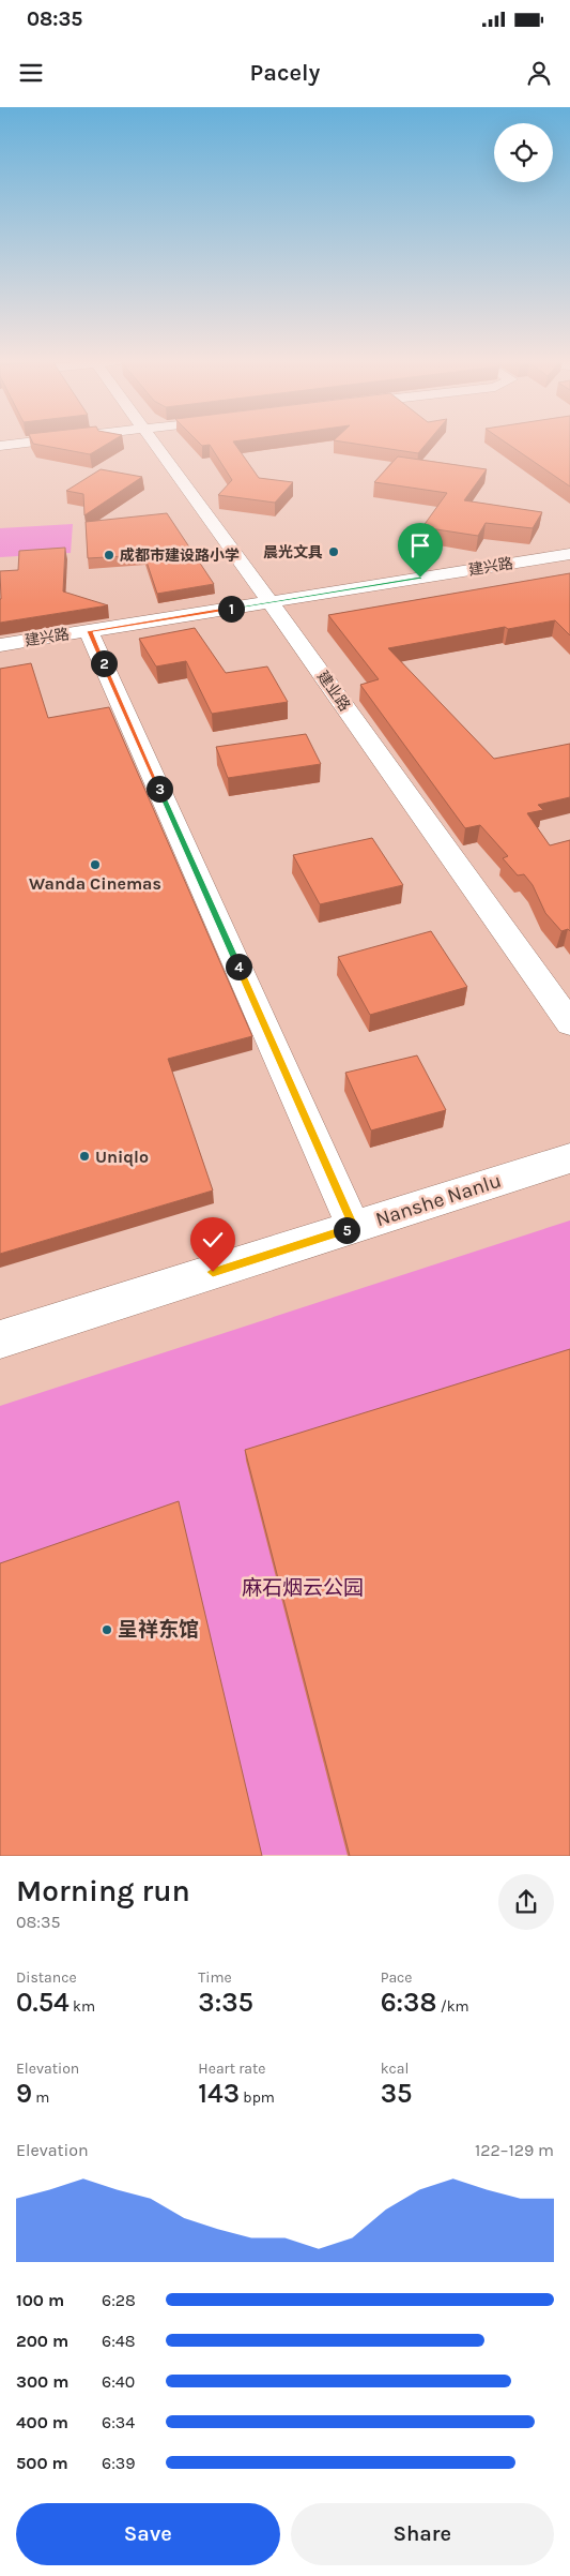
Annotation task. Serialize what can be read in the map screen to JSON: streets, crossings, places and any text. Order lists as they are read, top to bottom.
{
  "streets": {
    "street": ["建兴路", "建业路", "Nanshe Nanlu"]
  },
  "crossings": [
    ["建兴路", "建业路"]
  ],
  "parks": ["麻石烟云公园"],
  "places": [
    "晨光文具",
    "成都市建设路小学",
    "Wanda Cinemas",
    "Uniqlo",
    "呈祥东馆"
  ],
  "page": {
    "status": "08:35",
    "header": "Pacely",
    "pins": [
      "1",
      "2",
      "3",
      "4",
      "5"
    ],
    "heading": ["Morning run", "08:35"],
    "stats": [
      ["Distance", "0.54 km"],
      ["Time", "3:35"],
      ["Pace", "6:38 /km"],
      ["Elevation", "9 m"],
      ["Heart rate", "143 bpm"],
      ["kcal", "35"]
    ],
    "chart": ["Elevation", "122–129 m"],
    "list": [
      {
        "name": "100 m",
        "note": "6:28"
      },
      {
        "name": "200 m",
        "note": "6:48"
      },
      {
        "name": "300 m",
        "note": "6:40"
      },
      {
        "name": "400 m",
        "note": "6:34"
      },
      {
        "name": "500 m",
        "note": "6:39"
      }
    ],
    "buttons": ["Save", "Share"]
  }
}
